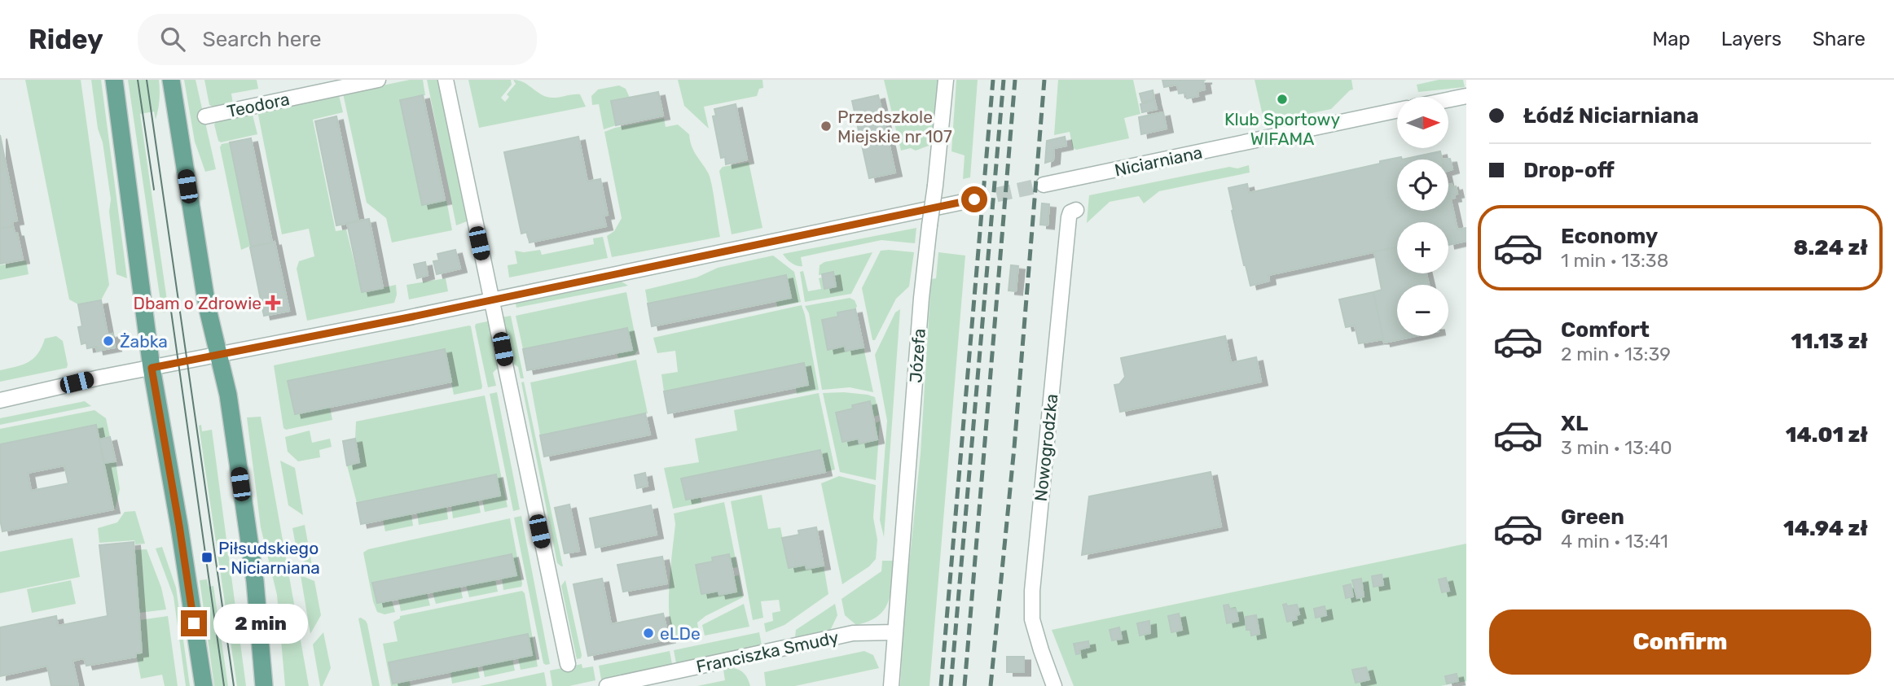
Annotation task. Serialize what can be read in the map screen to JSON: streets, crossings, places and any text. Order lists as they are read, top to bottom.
{
  "streets": {
    "street": [
      "Teodora",
      "Niciarniana",
      "Józefa",
      "Nowogrodzka",
      "Franciszka Smudy"
    ]
  },
  "crossings": [
    ["Józefa", "Franciszka Smudy"]
  ],
  "places": {
    "other": [
      "Klub Sportowy WIFAMA",
      "Przedszkole Miejskie nr 107",
      "Żabka",
      "eLDe"
    ],
    "health": ["Dbam o Zdrowie"],
    "transit": ["Piłsudskiego - Niciarniana"]
  },
  "north": "right",
  "page": {
    "header": "Ridey",
    "search": "Search here",
    "nav": ["Map", "Layers", "Share"],
    "banner": ["Łódź Niciarniana", "Drop-off"],
    "map_buttons": ["+", "−"],
    "list": [
      {
        "name": "Economy",
        "note": "1 min · 13:38",
        "value": "8.24 zł"
      },
      {
        "name": "Comfort",
        "note": "2 min · 13:39",
        "value": "11.13 zł"
      },
      {
        "name": "XL",
        "note": "3 min · 13:40",
        "value": "14.01 zł"
      },
      {
        "name": "Green",
        "note": "4 min · 13:41",
        "value": "14.94 zł"
      }
    ],
    "buttons": "Confirm",
    "bubble": "2 min"
  }
}
